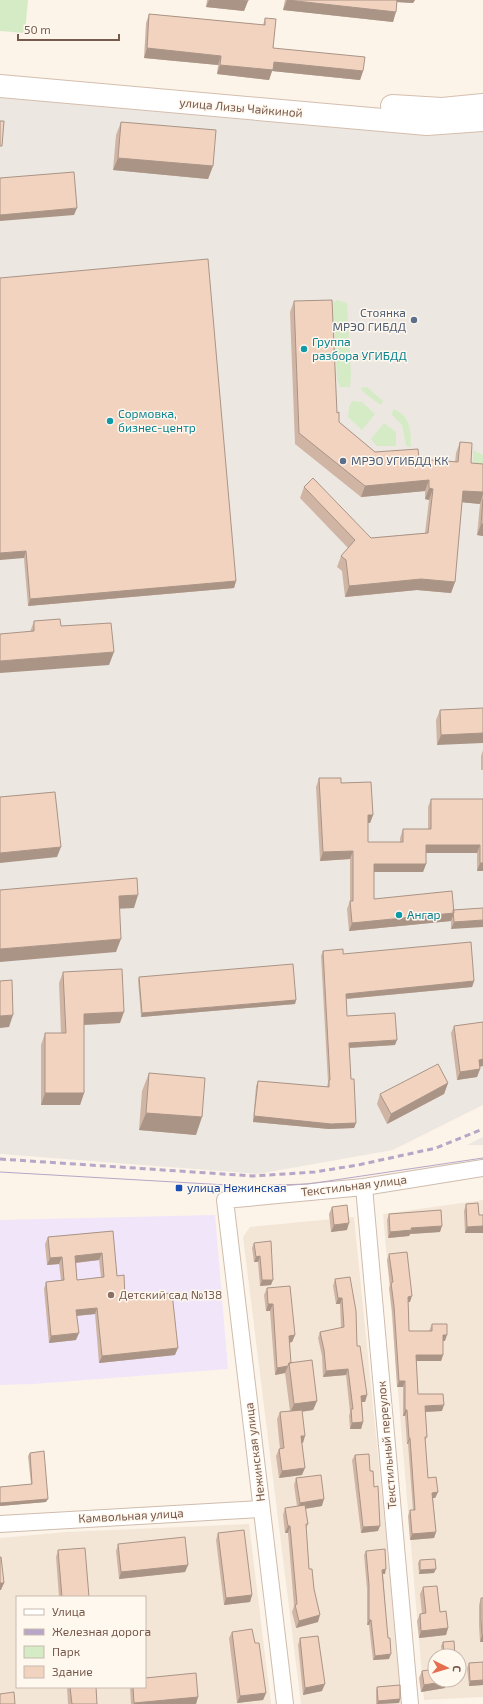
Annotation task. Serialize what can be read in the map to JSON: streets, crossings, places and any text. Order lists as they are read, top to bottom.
{
  "streets": {
    "main road": ["улица Лизы Чайкиной"],
    "street": [
      "Текстильная улица",
      "Текстильный переулок",
      "Нежинская улица",
      "Камвольная улица"
    ]
  },
  "crossings": [
    ["Текстильная улица", "Текстильный переулок"],
    ["Текстильная улица", "Нежинская улица"],
    ["Нежинская улица", "Камвольная улица"]
  ],
  "places": {
    "other": [
      "Стоянка МРЭО ГИБДД",
      "Группа разбора УГИБДД",
      "Сормовка, бизнес-центр",
      "МРЭО УГИБДД КК",
      "Ангар",
      "Детский сад №138"
    ],
    "transit": ["улица Нежинская"]
  },
  "legend": [
    "Улица",
    "Железная дорога",
    "Парк",
    "Здание"
  ],
  "scale_bar": "50 m",
  "north": "right"
}
